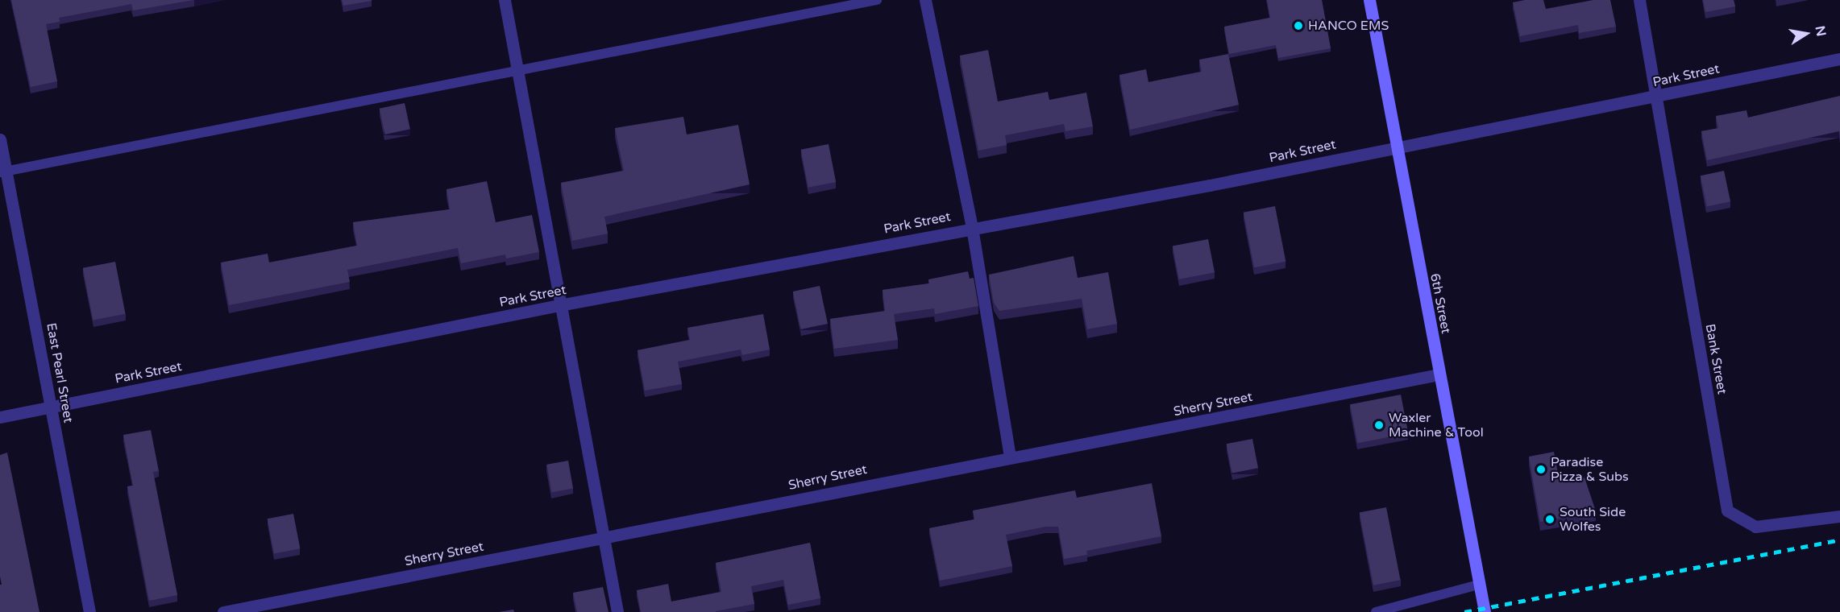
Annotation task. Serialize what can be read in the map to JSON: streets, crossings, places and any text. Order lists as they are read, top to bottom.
{
  "streets": {
    "street": [
      "Park Street",
      "6th Street",
      "Bank Street",
      "East Pearl Street",
      "Sherry Street"
    ]
  },
  "crossings": [
    ["Park Street", "6th Street"],
    ["Park Street", "Bank Street"],
    ["Park Street", "East Pearl Street"],
    ["6th Street", "Sherry Street"]
  ],
  "places": [
    "HANCO EMS",
    "Waxler Machine & Tool",
    "Paradise Pizza & Subs",
    "South Side Wolfes"
  ],
  "north": "right"
}
